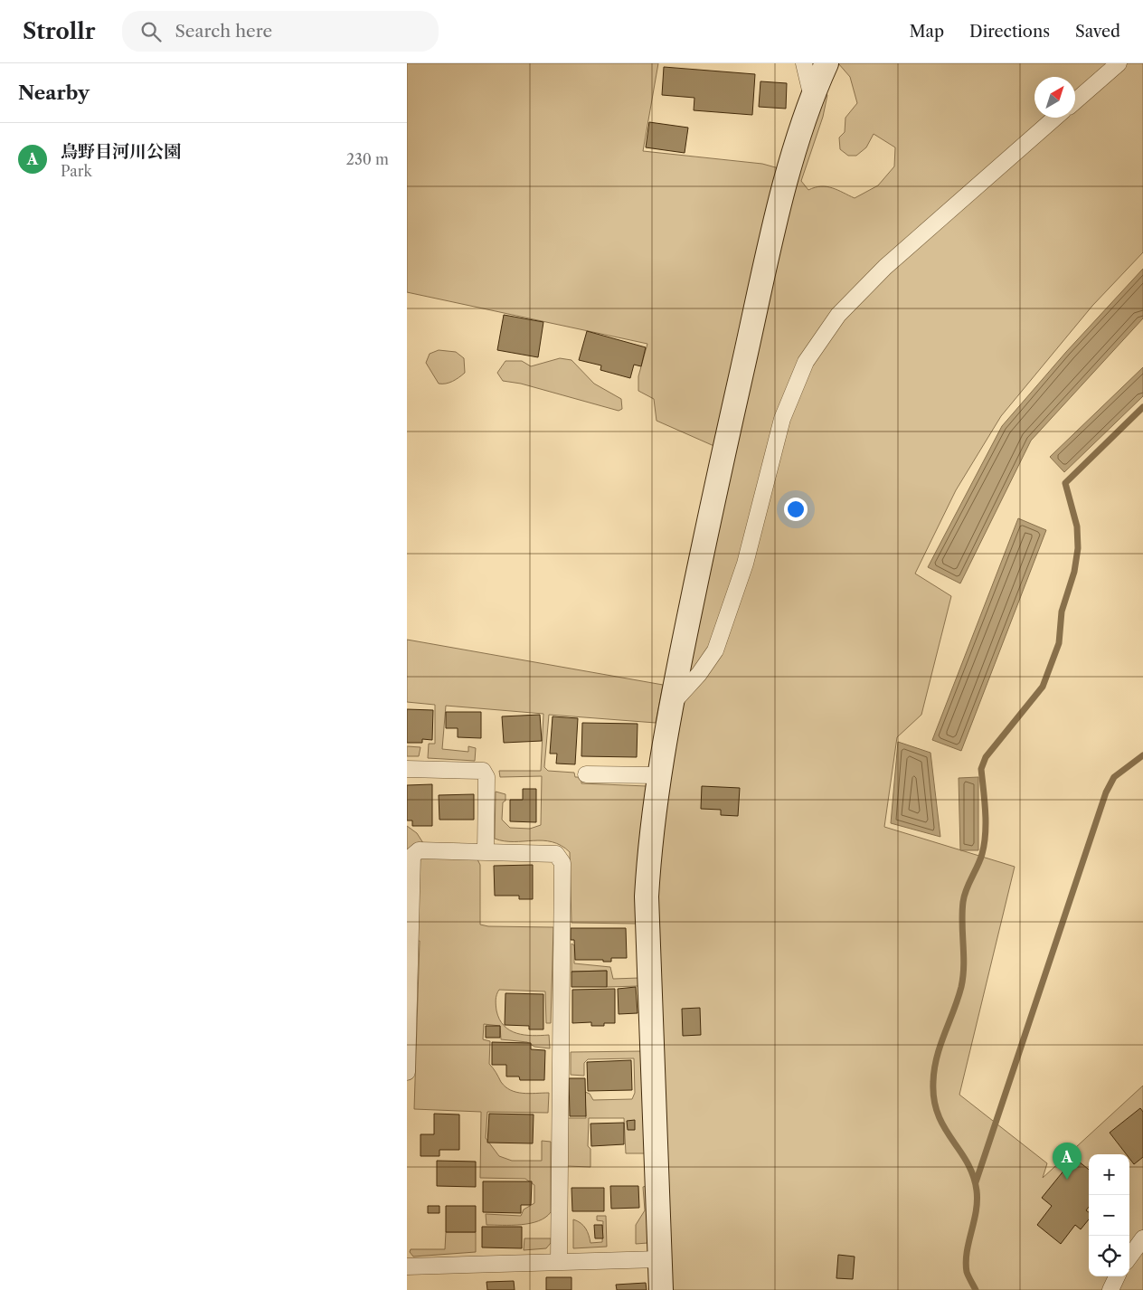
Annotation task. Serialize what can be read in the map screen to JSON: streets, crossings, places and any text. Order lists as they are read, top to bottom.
{
  "north": "top right",
  "page": {
    "header": "Strollr",
    "search": "Search here",
    "nav": ["Map", "Directions", "Saved"],
    "heading": "Nearby",
    "list": [
      {
        "mark": "A",
        "name": "鳥野目河川公園",
        "note": "Park",
        "value": "230 m"
      }
    ],
    "pins": "A",
    "map_buttons": ["+", "−"]
  }
}
